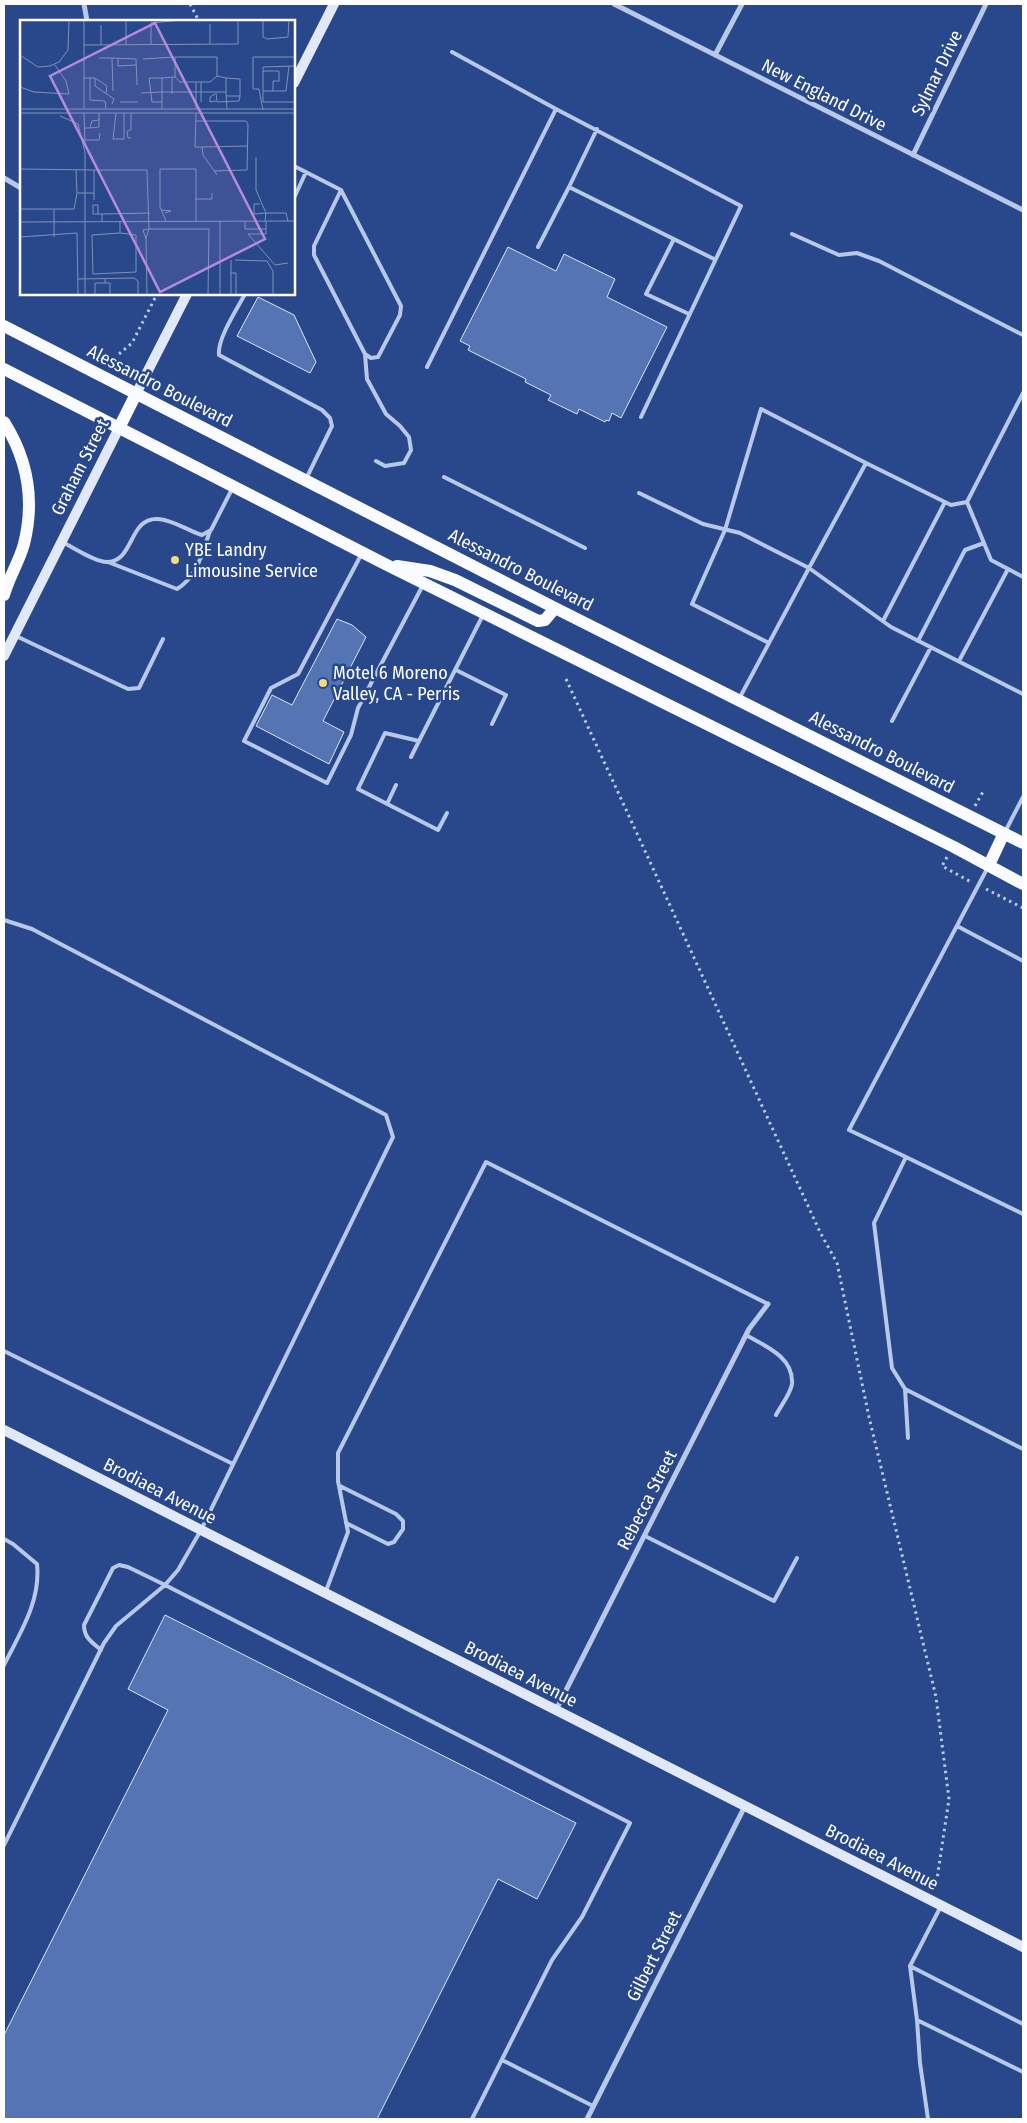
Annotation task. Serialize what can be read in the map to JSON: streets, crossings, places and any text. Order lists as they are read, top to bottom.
{
  "streets": {
    "main road": ["Alessandro Boulevard", "Graham Street"],
    "street": [
      "Sylmar Drive",
      "New England Drive",
      "Brodiaea Avenue",
      "Rebecca Street",
      "Gilbert Street"
    ]
  },
  "crossings": [
    ["Sylmar Drive", "New England Drive"],
    ["Alessandro Boulevard", "Graham Street"],
    ["Brodiaea Avenue", "Rebecca Street"],
    ["Brodiaea Avenue", "Gilbert Street"]
  ],
  "places": ["YBE Landry Limousine Service", "Motel 6 Moreno Valley, CA - Perris"]
}
